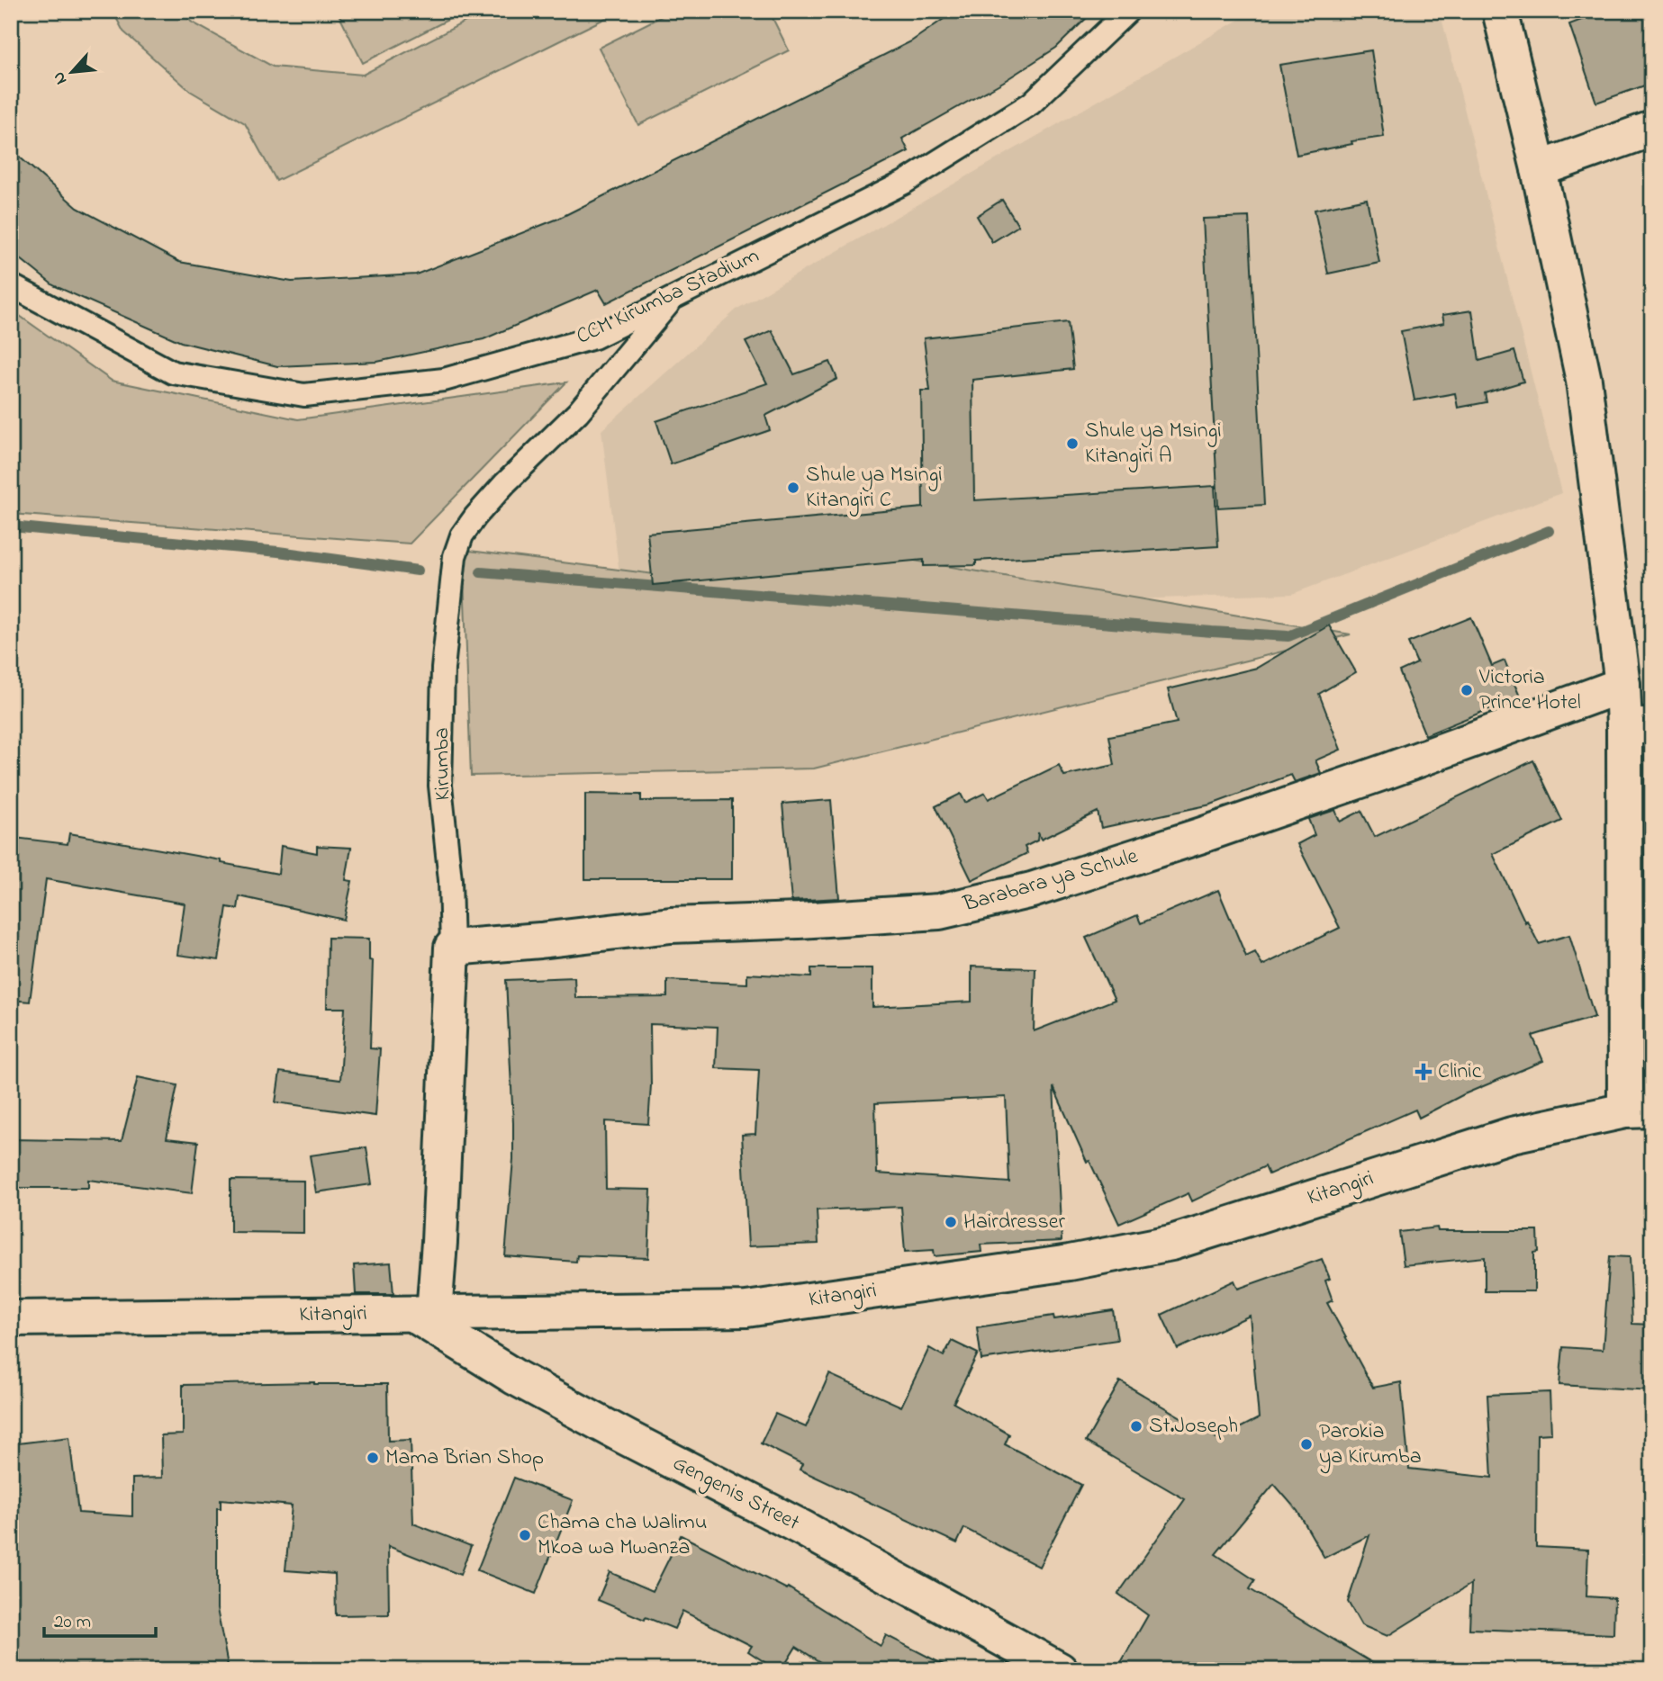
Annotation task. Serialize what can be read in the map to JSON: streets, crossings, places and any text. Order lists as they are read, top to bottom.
{
  "streets": {
    "main road": [
      "Kirumba",
      "Barabara ya Schule",
      "Kitangiri",
      "Gengenis Street"
    ],
    "lane": ["CCM Kirumba Stadium"]
  },
  "crossings": [
    ["CCM Kirumba Stadium", "Kirumba"],
    ["Kirumba", "Barabara ya Schule"],
    ["Kirumba", "Kitangiri"],
    ["Kirumba", "Gengenis Street"],
    ["Kitangiri", "Gengenis Street"]
  ],
  "places": {
    "other": [
      "Shule ya Msingi Kitangiri A",
      "Shule ya Msingi Kitangiri C",
      "Victoria Prince Hotel",
      "Hairdresser",
      "St.Joseph",
      "Parokia ya Kirumba",
      "Mama Brian Shop",
      "Chama cha Walimu Mkoa wa Mwanza"
    ],
    "health": ["Clinic"]
  },
  "scale_bar": "20 m",
  "north": "bottom left"
}
